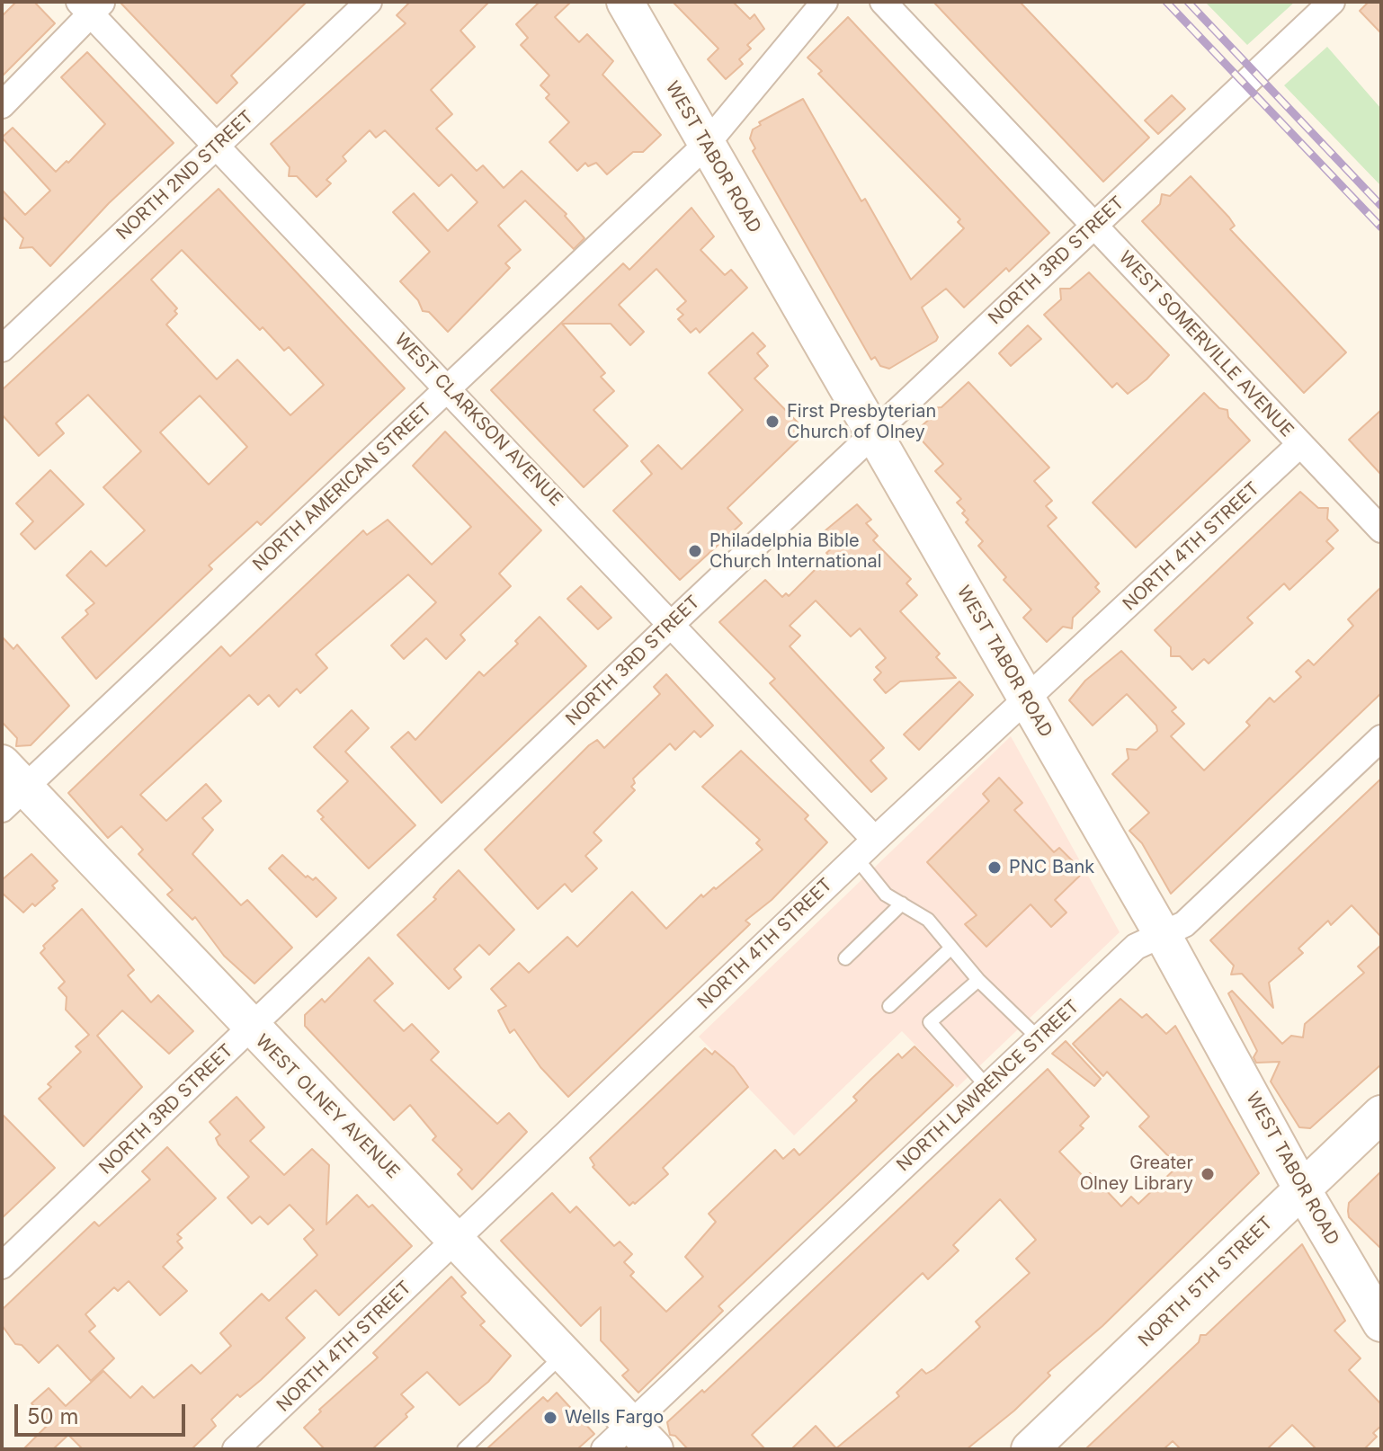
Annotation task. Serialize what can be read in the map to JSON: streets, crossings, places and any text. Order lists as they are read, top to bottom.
{
  "streets": {
    "street": [
      "WEST TABOR ROAD",
      "NORTH 2ND STREET",
      "NORTH 3RD STREET",
      "WEST SOMERVILLE AVENUE",
      "WEST CLARKSON AVENUE",
      "NORTH AMERICAN STREET",
      "NORTH 4TH STREET",
      "NORTH LAWRENCE STREET",
      "WEST OLNEY AVENUE",
      "NORTH 5TH STREET"
    ]
  },
  "crossings": [
    ["WEST TABOR ROAD", "NORTH 3RD STREET"],
    ["WEST TABOR ROAD", "NORTH AMERICAN STREET"],
    ["WEST TABOR ROAD", "NORTH 4TH STREET"],
    ["WEST TABOR ROAD", "NORTH LAWRENCE STREET"],
    ["WEST TABOR ROAD", "NORTH 5TH STREET"],
    ["NORTH 2ND STREET", "WEST CLARKSON AVENUE"],
    ["NORTH 3RD STREET", "WEST SOMERVILLE AVENUE"],
    ["NORTH 3RD STREET", "WEST CLARKSON AVENUE"],
    ["NORTH 3RD STREET", "WEST OLNEY AVENUE"],
    ["WEST SOMERVILLE AVENUE", "NORTH 4TH STREET"],
    ["WEST CLARKSON AVENUE", "NORTH AMERICAN STREET"],
    ["WEST CLARKSON AVENUE", "NORTH 4TH STREET"],
    ["NORTH AMERICAN STREET", "WEST OLNEY AVENUE"],
    ["NORTH 4TH STREET", "WEST OLNEY AVENUE"],
    ["NORTH LAWRENCE STREET", "WEST OLNEY AVENUE"]
  ],
  "places": [
    "First Presbyterian Church of Olney",
    "Philadelphia Bible Church International",
    "PNC Bank",
    "Greater Olney Library",
    "Wells Fargo"
  ],
  "scale_bar": "50 m"
}
